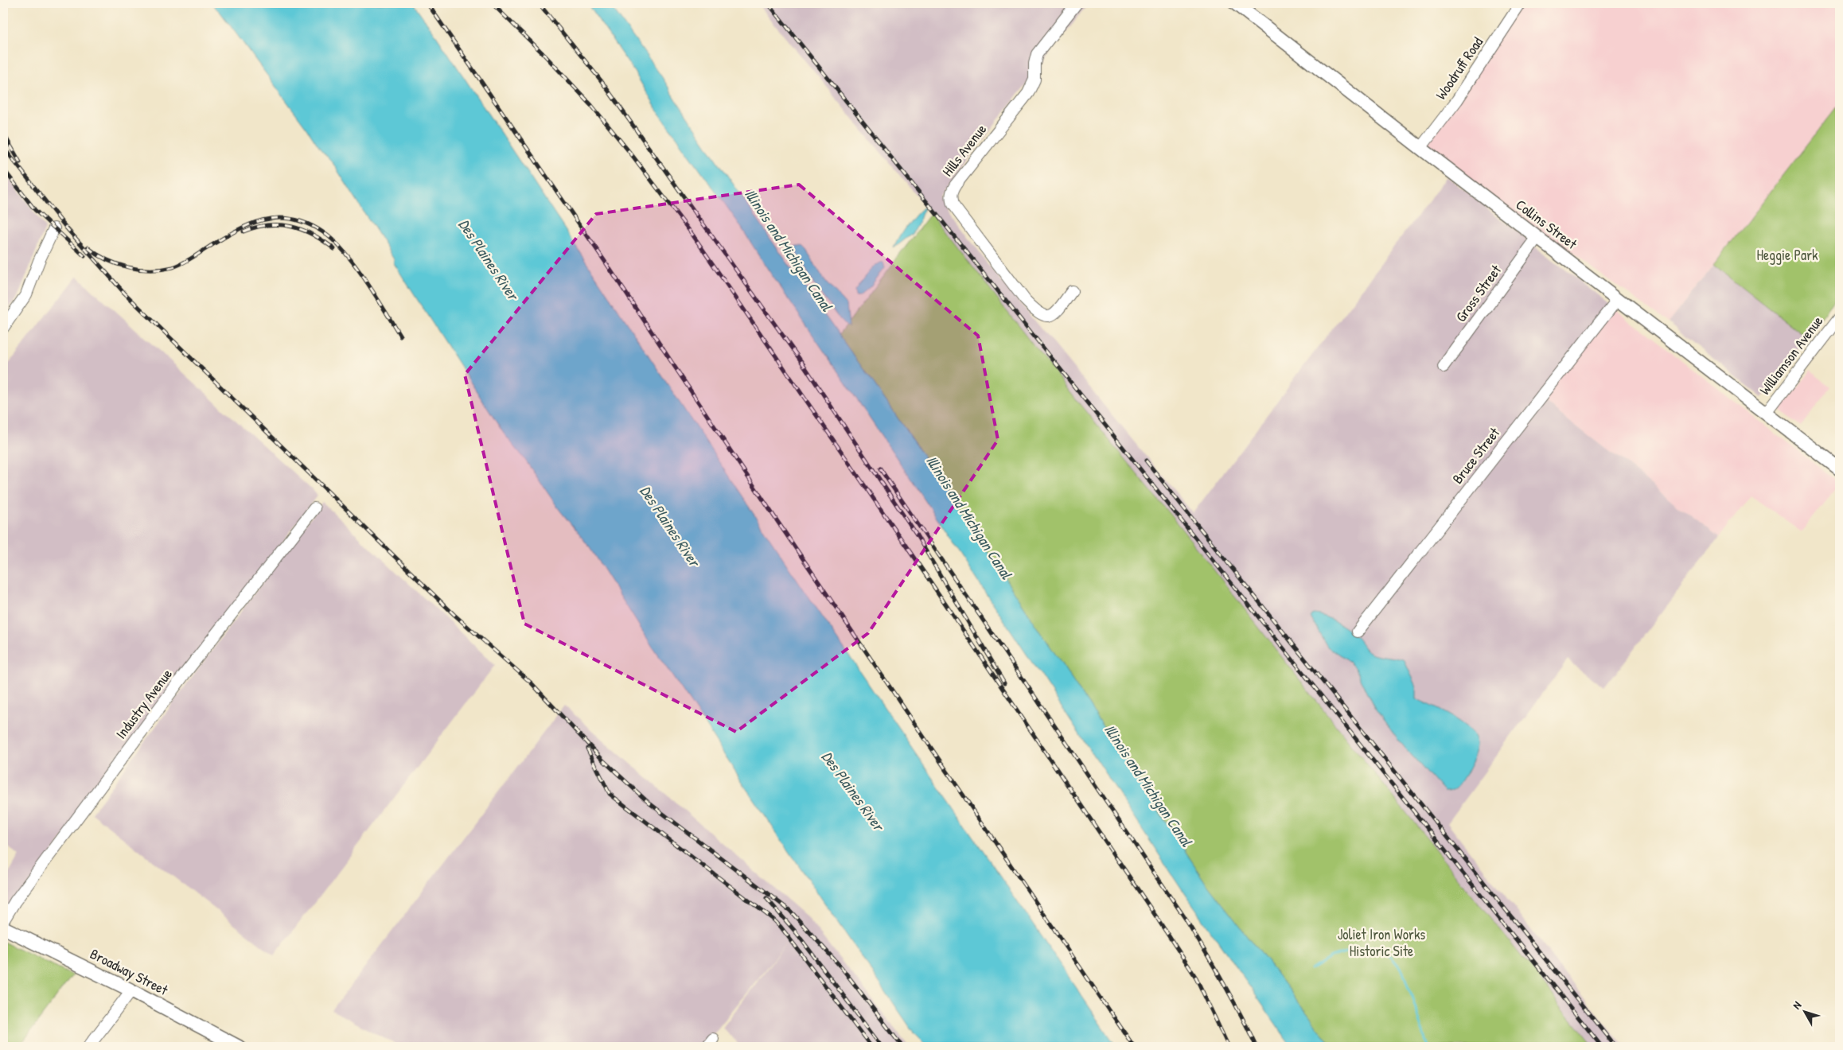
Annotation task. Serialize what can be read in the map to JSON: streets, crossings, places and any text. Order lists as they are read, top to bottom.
{
  "streets": {
    "main road": ["Collins Street", "Broadway Street"],
    "street": [
      "Woodruff Road",
      "Hills Avenue",
      "Gross Street",
      "Williamson Avenue",
      "Bruce Street",
      "Industry Avenue"
    ]
  },
  "crossings": [
    ["Woodruff Road", "Collins Street"],
    ["Collins Street", "Gross Street"],
    ["Collins Street", "Williamson Avenue"],
    ["Collins Street", "Bruce Street"]
  ],
  "water": ["Illinois and Michigan Canal", "Des Plaines River"],
  "parks": ["Heggie Park", "Joliet Iron Works Historic Site"],
  "north": "top left"
}
